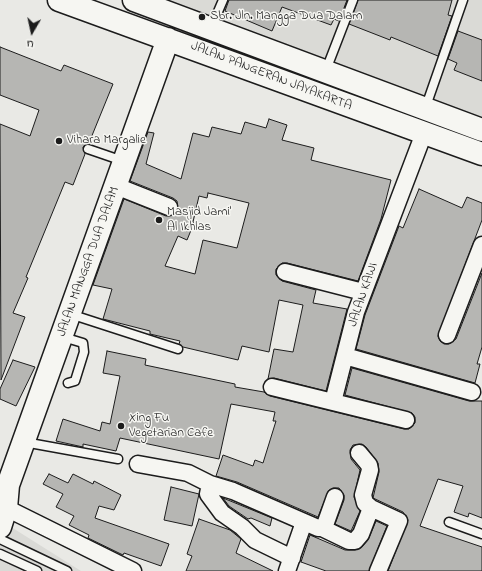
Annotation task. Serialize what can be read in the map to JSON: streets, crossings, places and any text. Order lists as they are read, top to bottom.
{
  "streets": {
    "main road": ["JALAN PANGERAN JAYAKARTA", "JALAN MANGGA DUA DALAM"],
    "street": ["JALAN KAWI"]
  },
  "crossings": [
    ["JALAN PANGERAN JAYAKARTA", "JALAN MANGGA DUA DALAM"],
    ["JALAN PANGERAN JAYAKARTA", "JALAN KAWI"]
  ],
  "places": [
    "Sbr. Jln. Mangga Dua Dalam",
    "Vihara Margalie",
    "Masjid Jami' Al Ikhlas",
    "Xing Fu Vegetarian Cafe"
  ],
  "north": "bottom"
}
